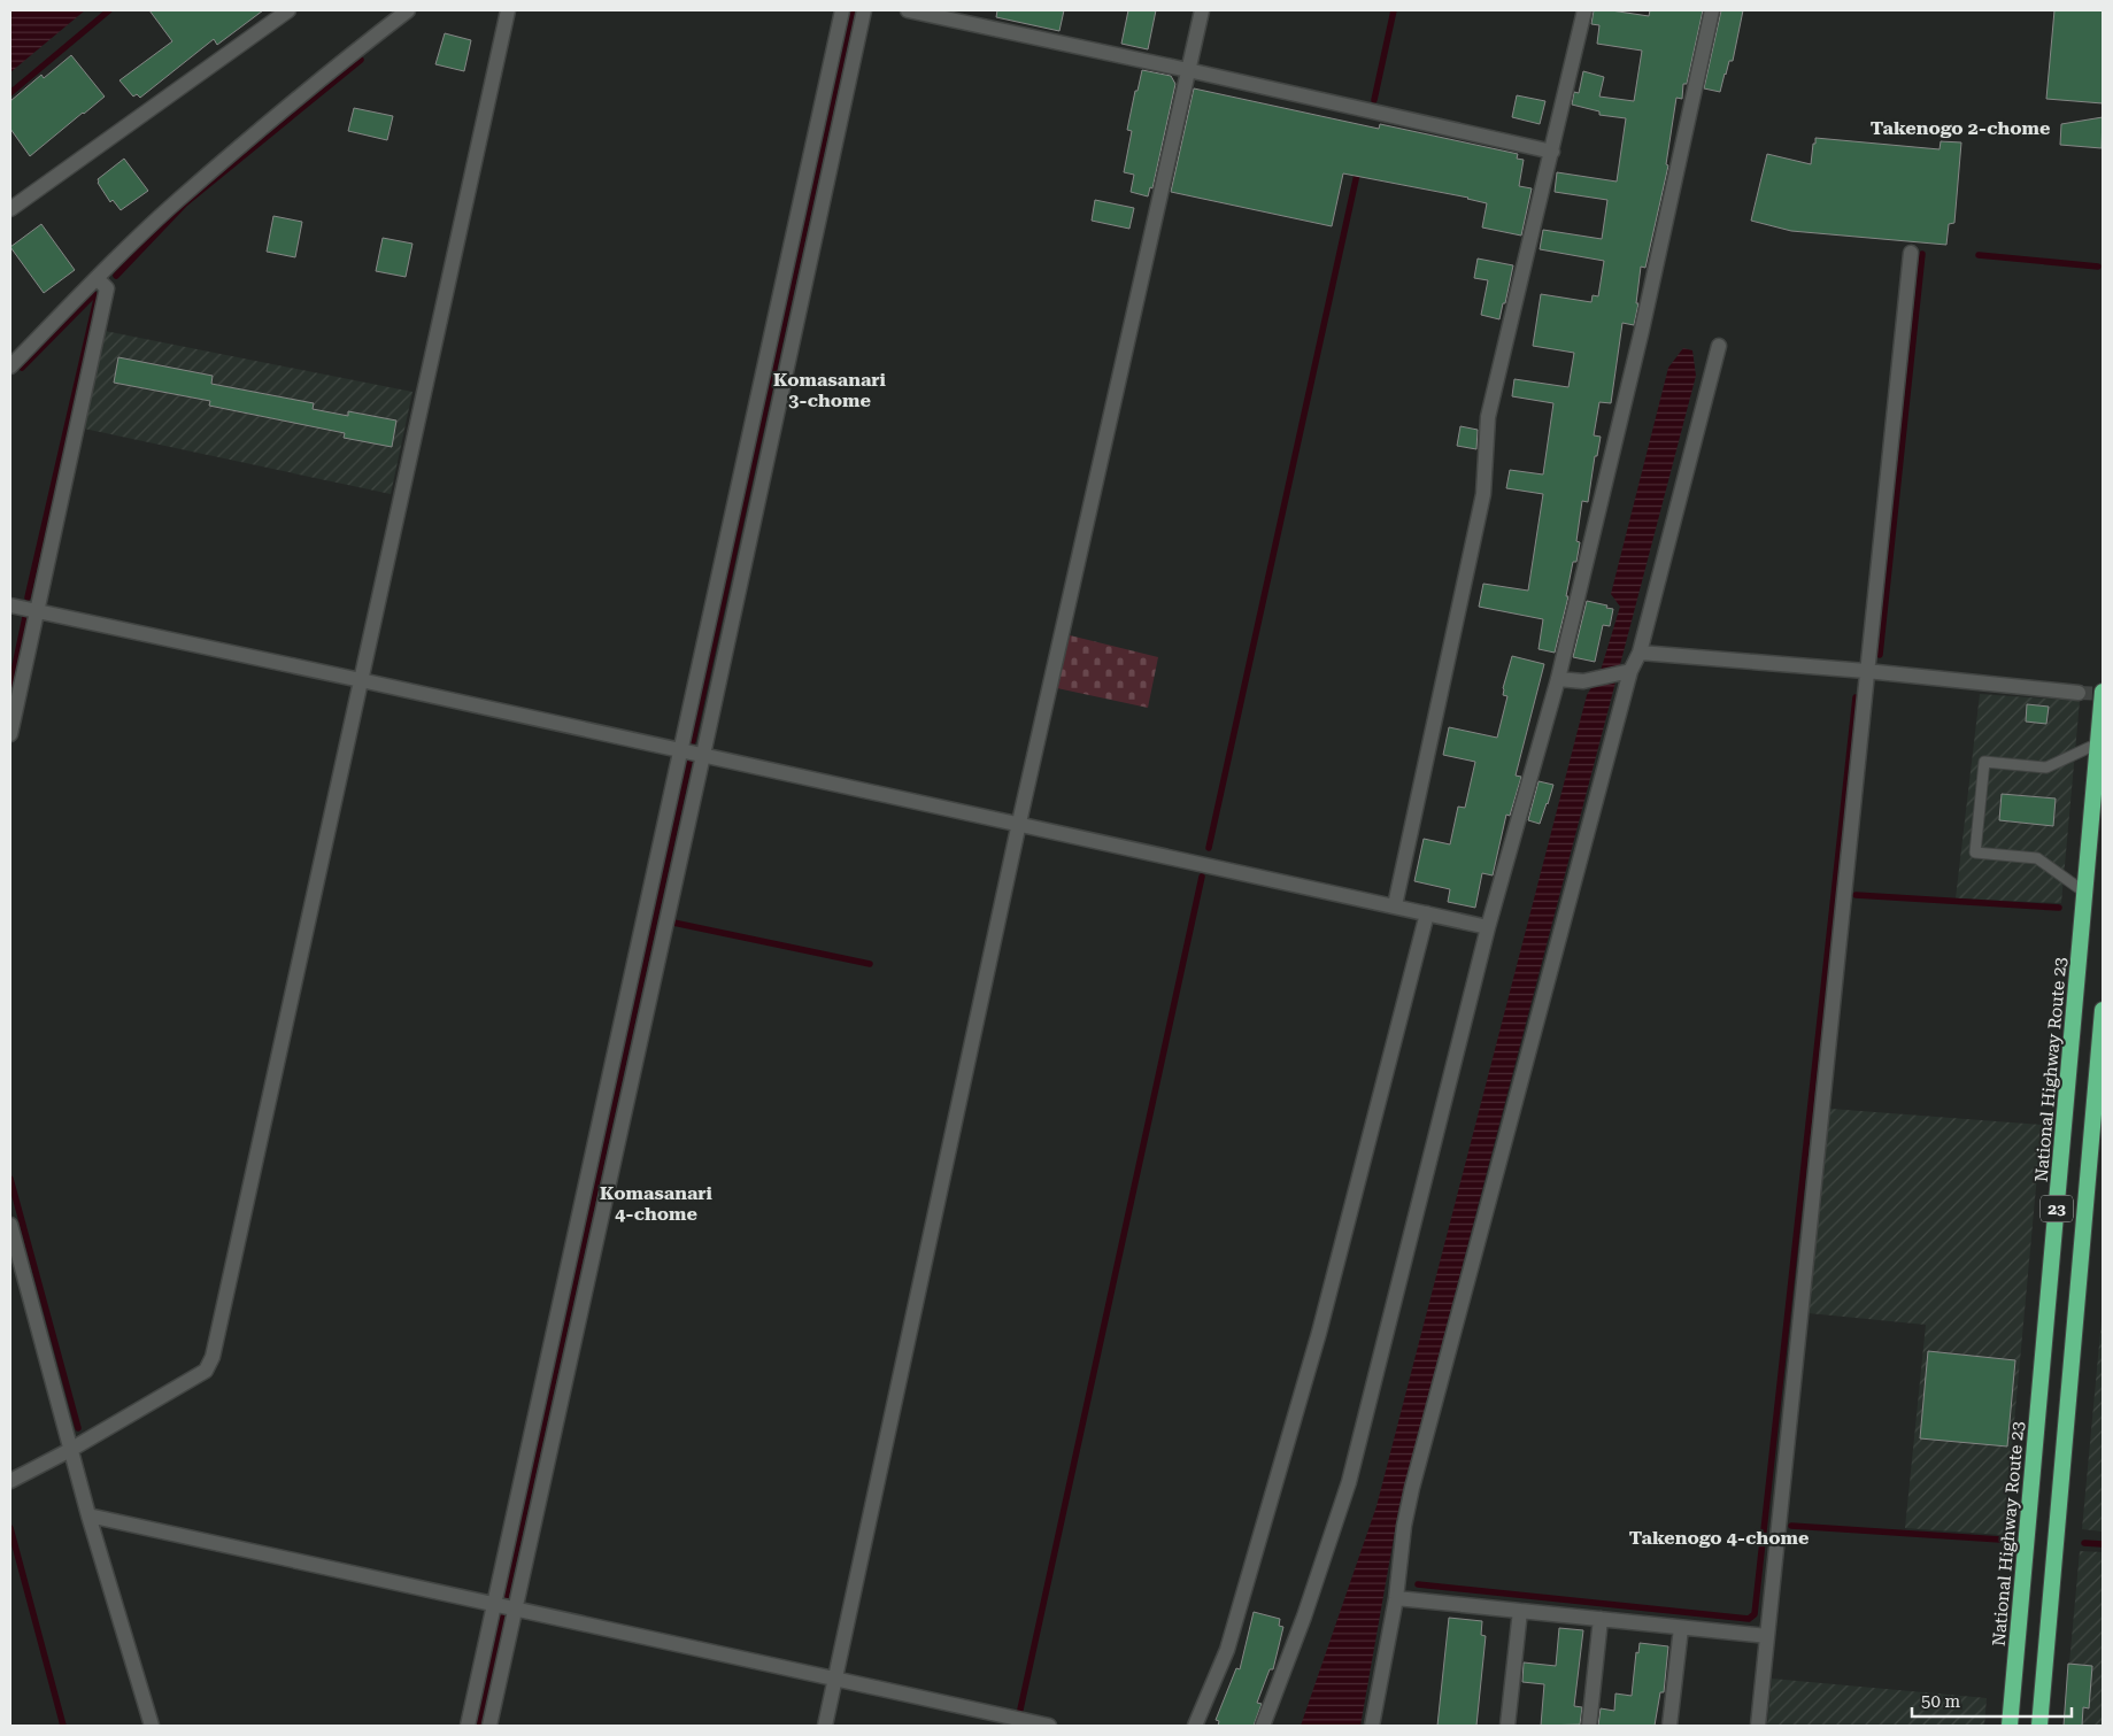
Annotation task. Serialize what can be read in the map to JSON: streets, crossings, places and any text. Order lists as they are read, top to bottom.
{
  "streets": {
    "highway": ["National Highway Route 23", "23"]
  },
  "districts": [
    "Takenogo 2-chome",
    "Komasanari 3-chome",
    "Komasanari 4-chome",
    "Takenogo 4-chome"
  ],
  "scale_bar": "50 m"
}
